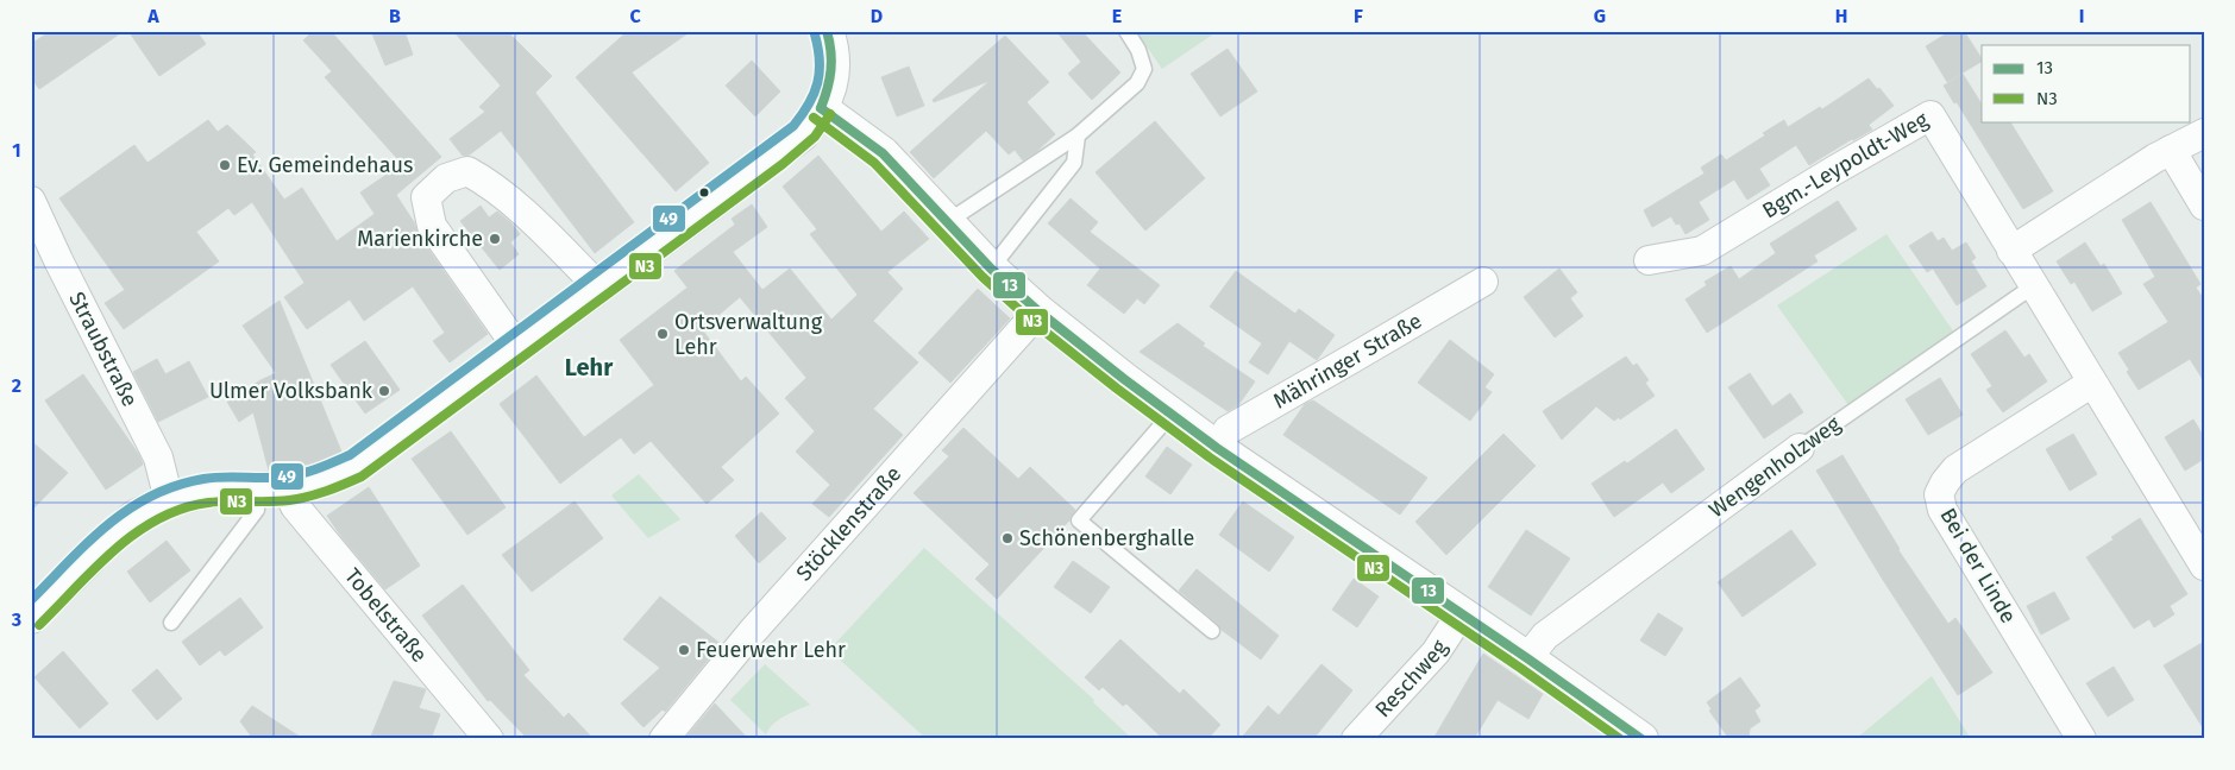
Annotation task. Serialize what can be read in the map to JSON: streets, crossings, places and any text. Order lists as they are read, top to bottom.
{
  "streets": {
    "street": [
      "Bgm.-Leypoldt-Weg",
      "Straubstraße",
      "Mähringer Straße",
      "Wengenholzweg",
      "Stöcklenstraße",
      "Bei der Linde",
      "Tobelstraße",
      "Reschweg"
    ]
  },
  "crossings": [
    ["Bgm.-Leypoldt-Weg", "Wengenholzweg"],
    ["Bgm.-Leypoldt-Weg", "Bei der Linde"]
  ],
  "districts": ["Lehr"],
  "places": [
    "Ev. Gemeindehaus",
    "Marienkirche",
    "Ortsverwaltung Lehr",
    "Ulmer Volksbank",
    "Schönenberghalle",
    "Feuerwehr Lehr"
  ],
  "lines": ["transit line 13", "transit line 49", "transit line N3"],
  "legend": ["13", "N3"],
  "grid": {
    "columns": [
      "A",
      "B",
      "C",
      "D",
      "E",
      "F",
      "G",
      "H",
      "I"
    ],
    "rows": ["1", "2", "3"]
  }
}
